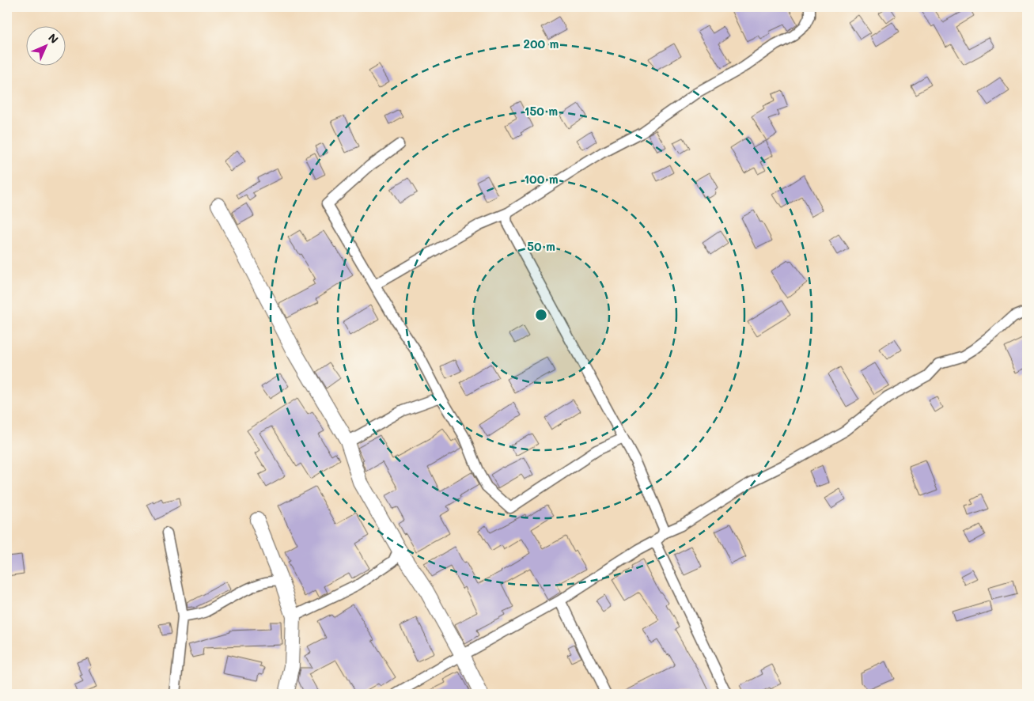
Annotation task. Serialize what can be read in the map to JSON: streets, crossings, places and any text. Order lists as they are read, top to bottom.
{
  "north": "top right",
  "rings": [
    "200 m",
    "150 m",
    "100 m",
    "50 m"
  ]
}
